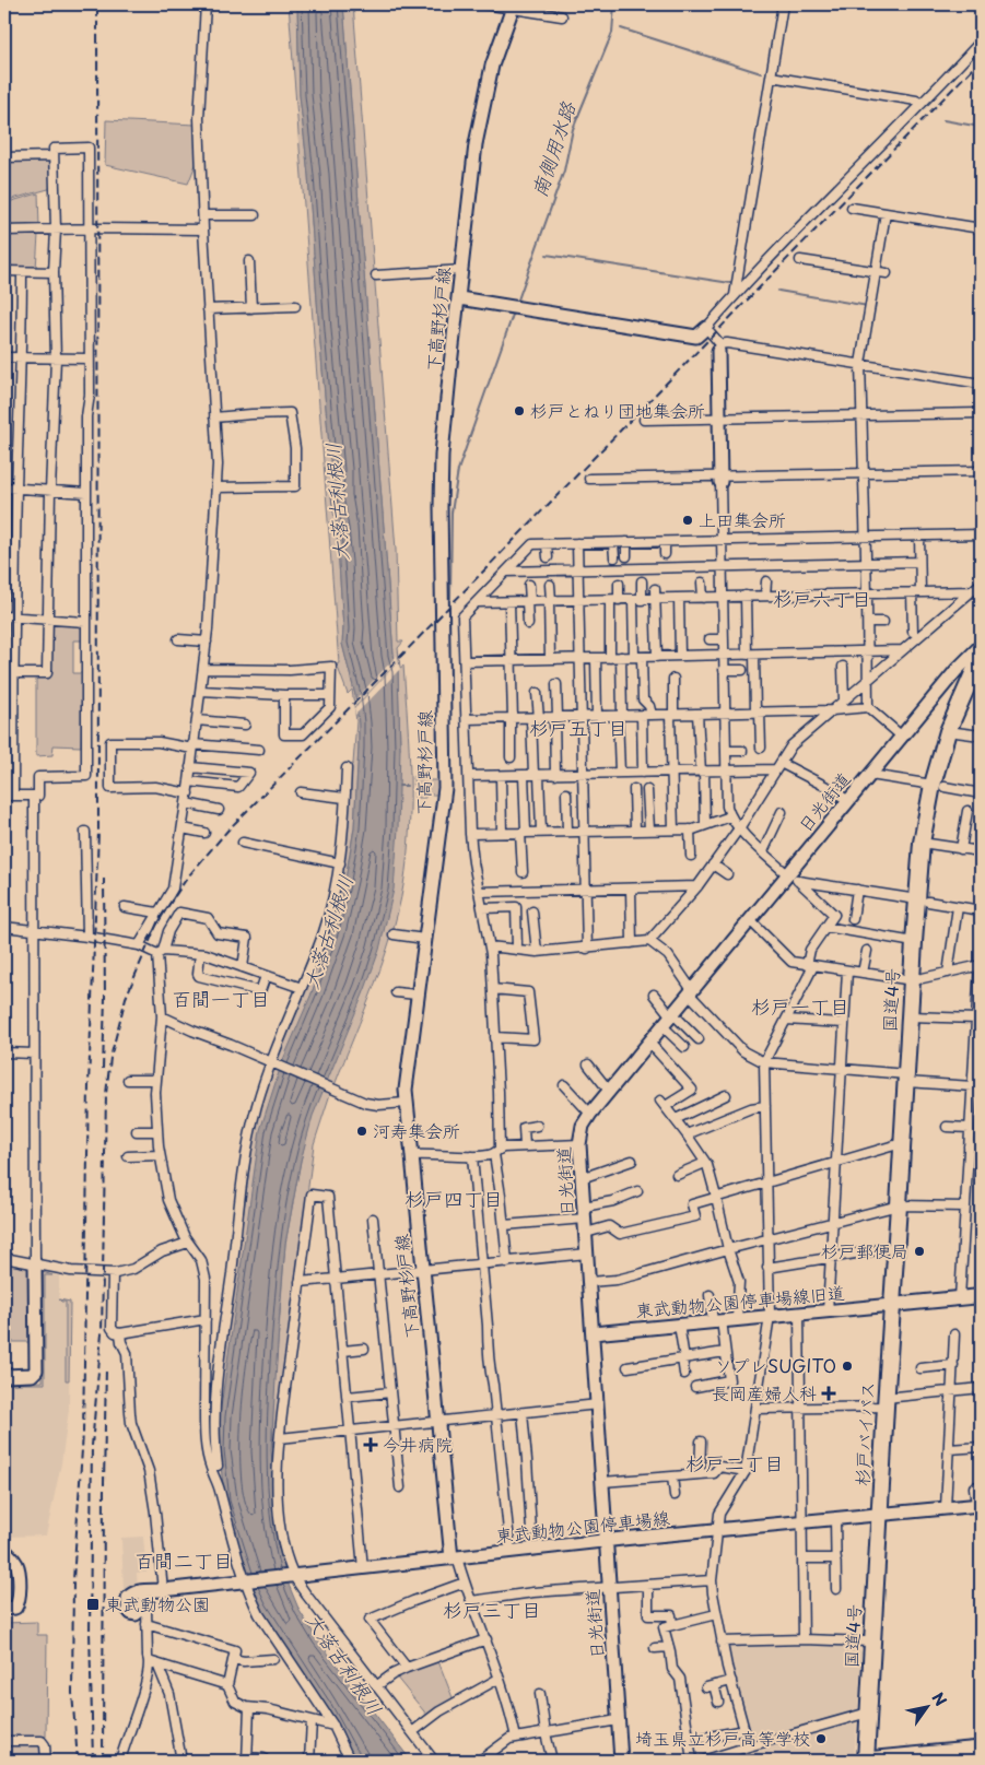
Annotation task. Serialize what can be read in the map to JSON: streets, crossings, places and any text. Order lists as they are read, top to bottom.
{
  "streets": {
    "highway": ["国道4号", "杉戸バイパス"],
    "main road": [
      "下高野杉戸線",
      "日光街道",
      "東武動物公園停車場線旧道",
      "東武動物公園停車場線"
    ]
  },
  "crossings": [
    ["下高野杉戸線", "東武動物公園停車場線"],
    ["日光街道", "東武動物公園停車場線旧道"],
    ["日光街道", "東武動物公園停車場線"],
    ["国道4号", "東武動物公園停車場線旧道"],
    ["国道4号", "杉戸バイパス"],
    ["国道4号", "東武動物公園停車場線"],
    ["杉戸バイパス", "東武動物公園停車場線"]
  ],
  "districts": [
    "杉戸六丁目",
    "杉戸五丁目",
    "百間一丁目",
    "杉戸一丁目",
    "杉戸四丁目",
    "杉戸二丁目",
    "百間二丁目",
    "杉戸三丁目"
  ],
  "water": ["南側用水路", "大落古利根川"],
  "places": {
    "other": [
      "杉戸とねり団地集会所",
      "上田集会所",
      "河寿集会所",
      "杉戸郵便局",
      "ソプレSUGITO",
      "埼玉県立杉戸高等学校"
    ],
    "health": ["長岡産婦人科", "今井病院"],
    "transit": ["東武動物公園"]
  },
  "north": "top right"
}
